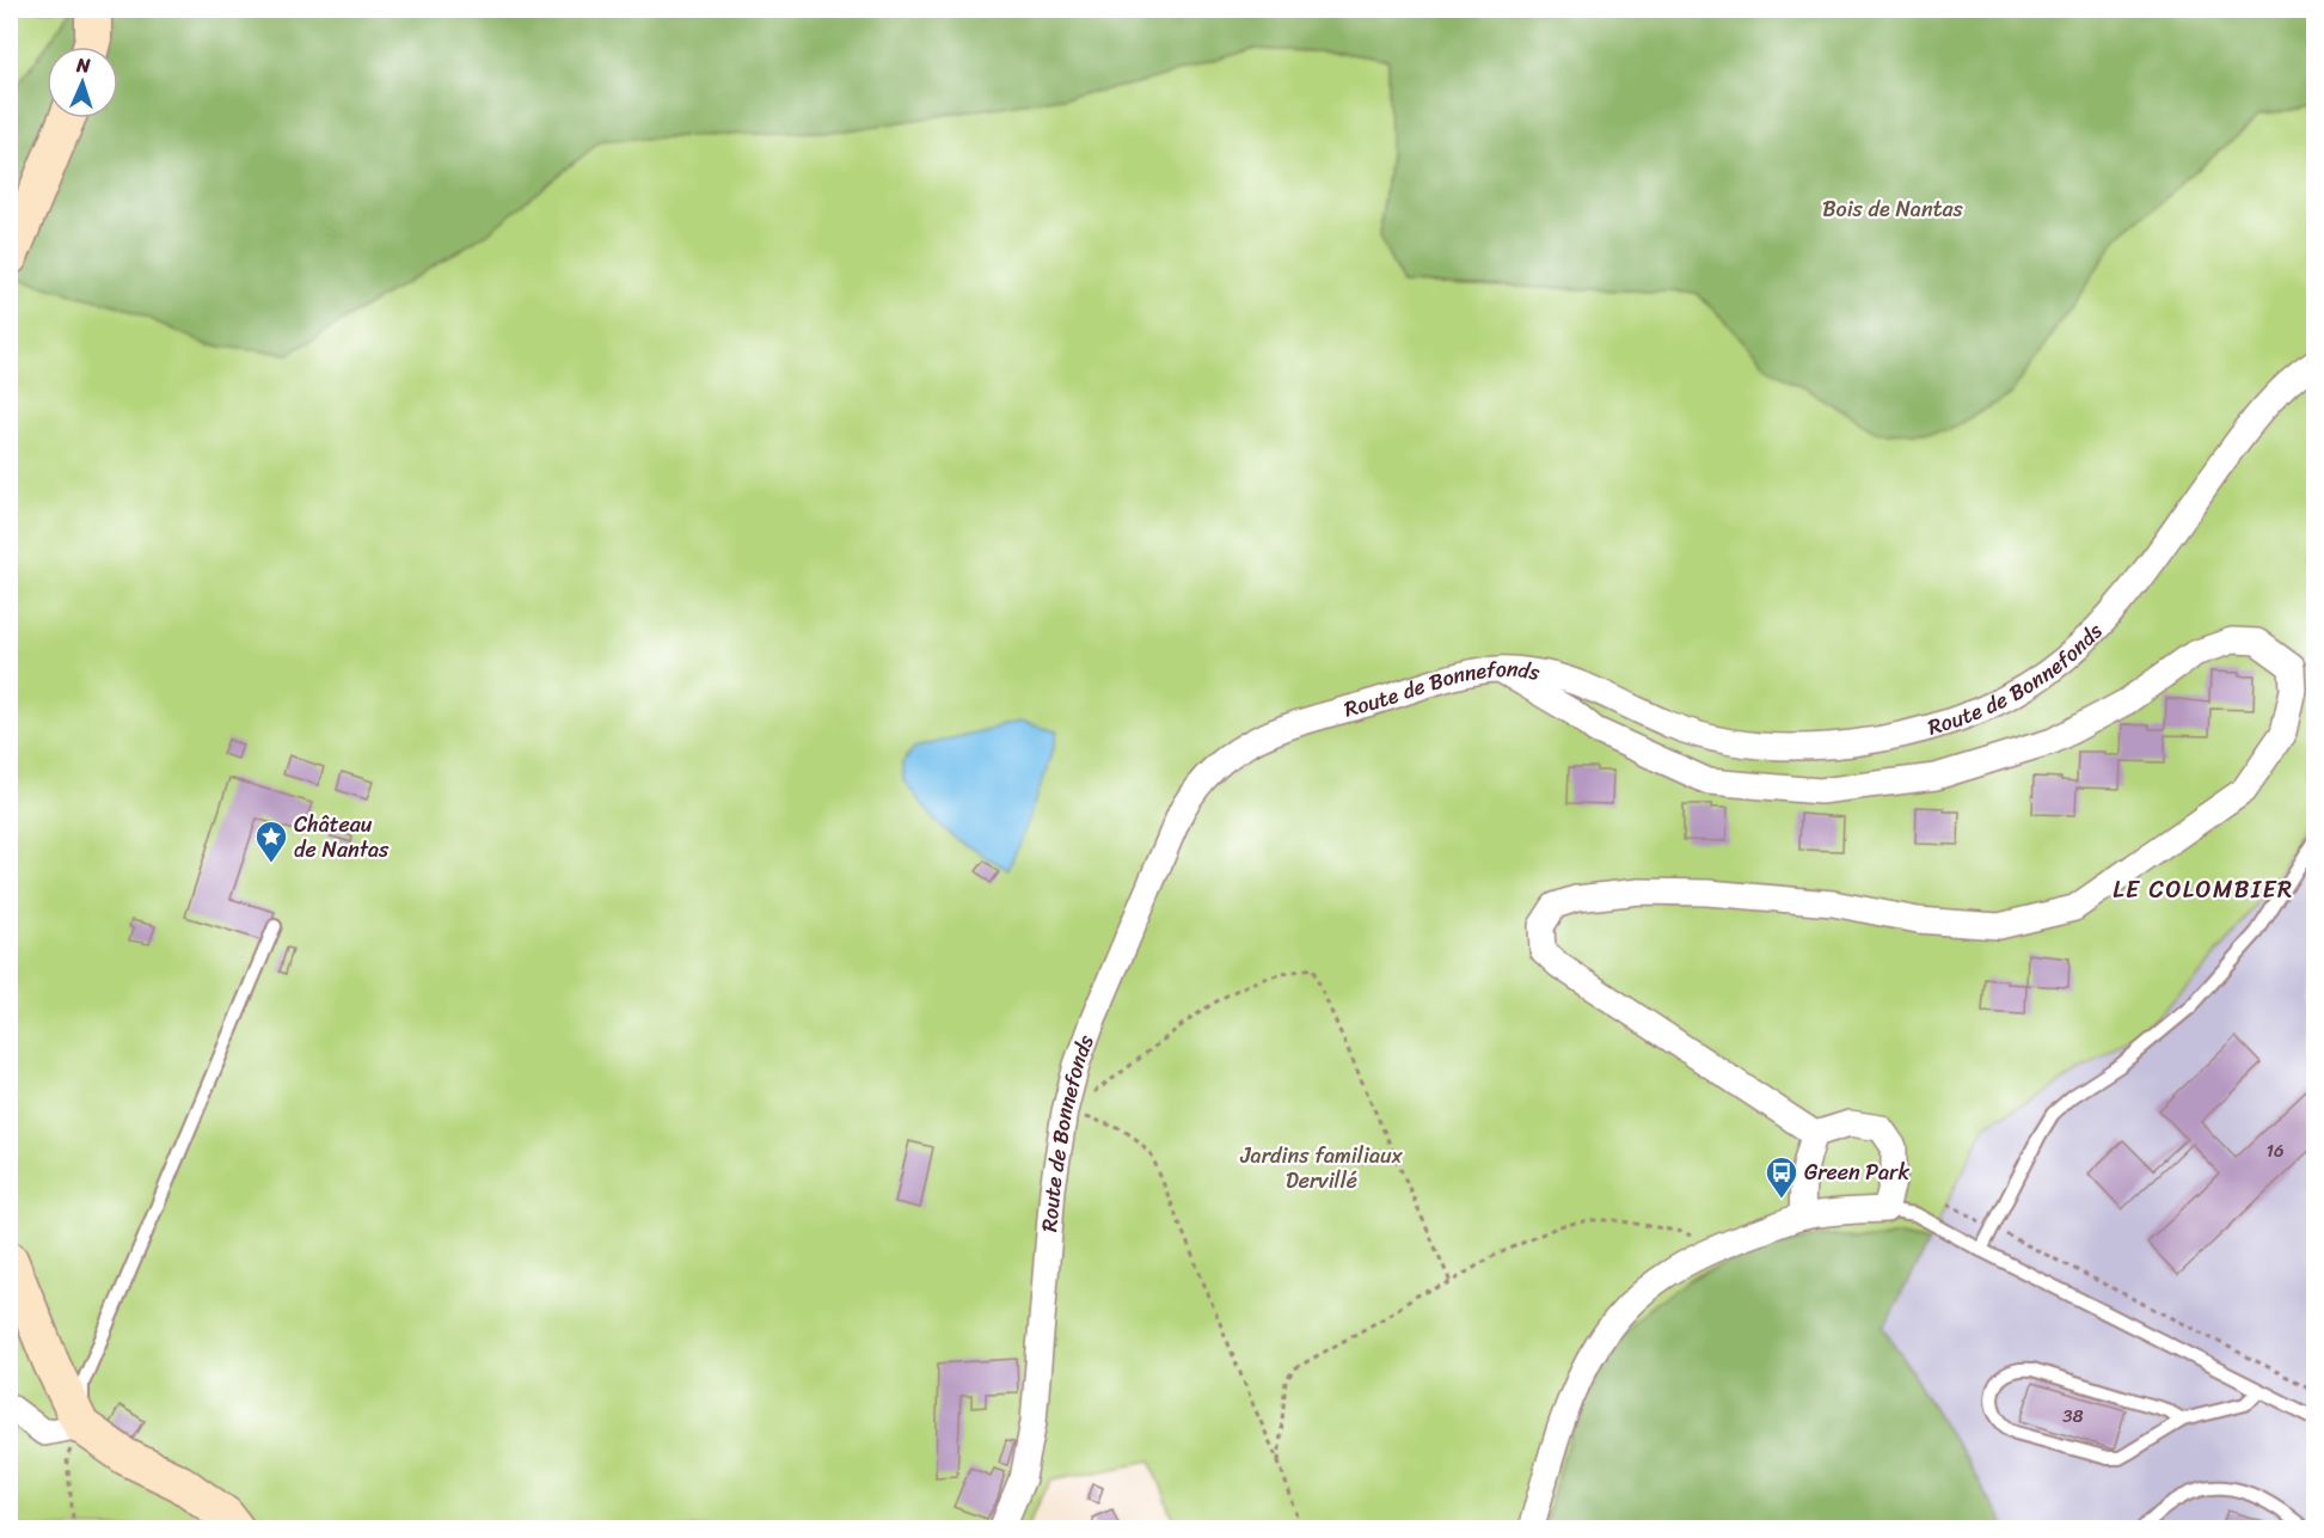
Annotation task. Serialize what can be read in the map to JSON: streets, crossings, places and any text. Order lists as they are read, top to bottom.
{
  "streets": {
    "street": ["Route de Bonnefonds"]
  },
  "districts": ["LE COLOMBIER"],
  "parks": ["Bois de Nantas", "Jardins familiaux Dervillé"],
  "places": {
    "place": ["Château de Nantas"],
    "bus stop": ["Green Park"]
  },
  "house_numbers": ["16", "38"],
  "north": "top"
}
